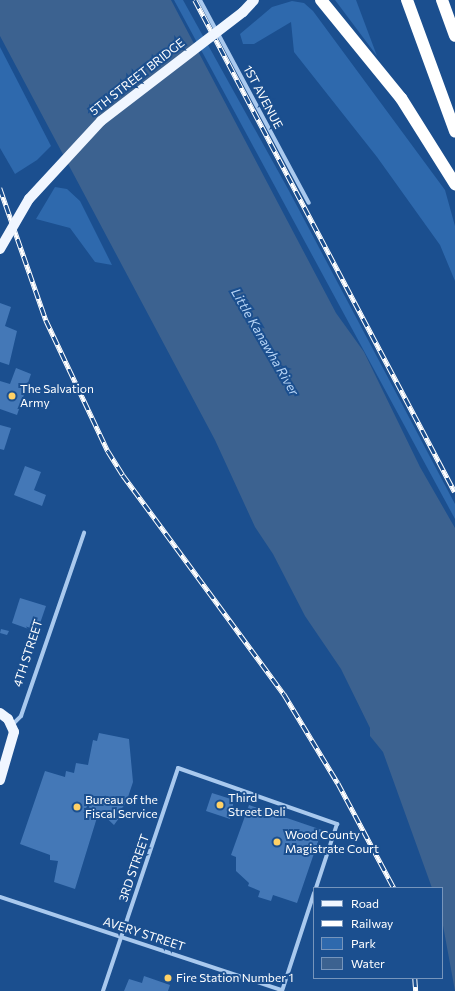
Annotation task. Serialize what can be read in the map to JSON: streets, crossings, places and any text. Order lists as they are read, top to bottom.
{
  "streets": {
    "main road": ["5TH STREET BRIDGE"],
    "street": [
      "1ST AVENUE",
      "4TH STREET",
      "3RD STREET",
      "AVERY STREET"
    ]
  },
  "crossings": [
    ["3RD STREET", "AVERY STREET"]
  ],
  "water": ["Little Kanawha River"],
  "places": [
    "The Salvation Army",
    "Third Street Deli",
    "Bureau of the Fiscal Service",
    "Wood County Magistrate Court",
    "Fire Station Number 1"
  ],
  "legend": [
    "Road",
    "Railway",
    "Park",
    "Water"
  ]
}
